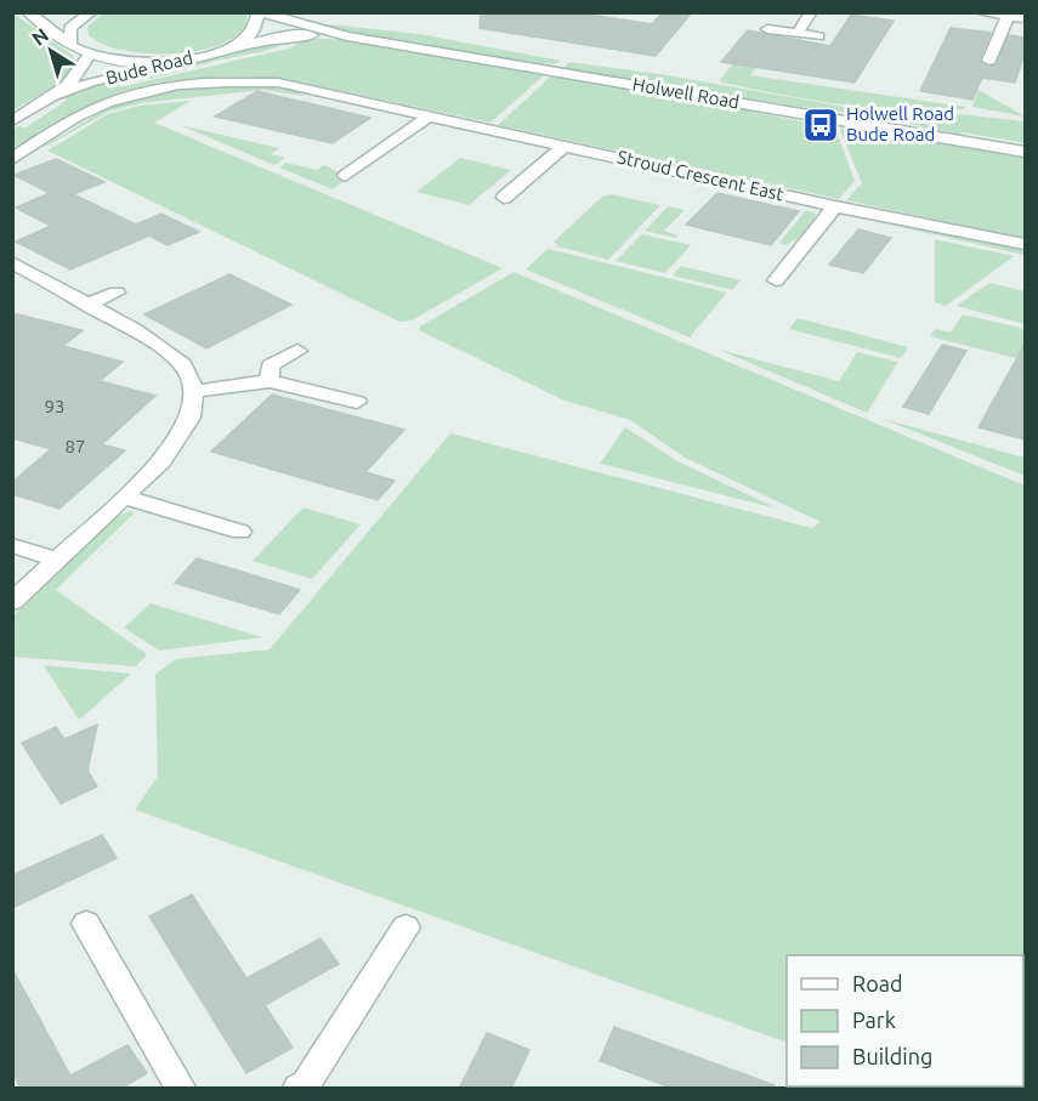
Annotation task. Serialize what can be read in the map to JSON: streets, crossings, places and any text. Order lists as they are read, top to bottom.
{
  "streets": {
    "street": ["Bude Road", "Holwell Road", "Stroud Crescent East"]
  },
  "places": {
    "bus stop": ["Holwell Road Bude Road"]
  },
  "house_numbers": ["93", "87"],
  "legend": ["Road", "Park", "Building"],
  "north": "top left"
}
